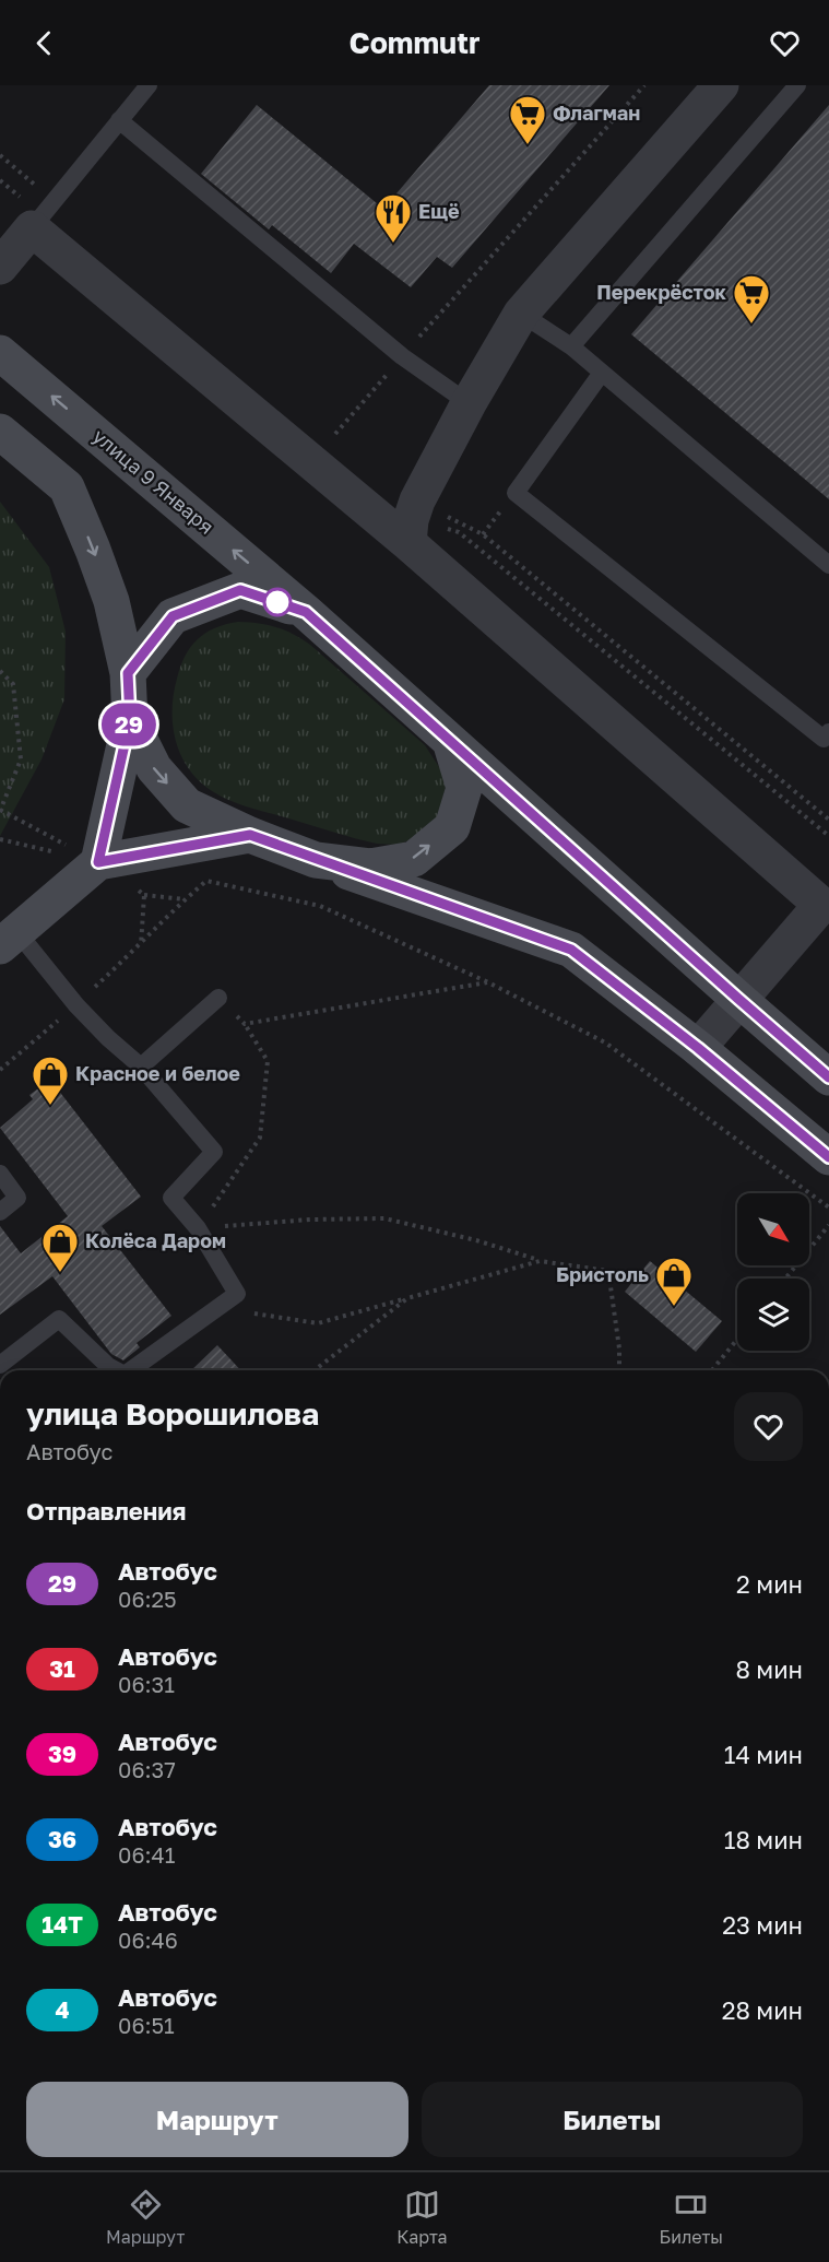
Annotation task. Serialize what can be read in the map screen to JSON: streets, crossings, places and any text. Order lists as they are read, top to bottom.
{
  "streets": {
    "main road": ["улица 9 Января"]
  },
  "one_way": ["улица 9 Января"],
  "places": {
    "supermarket": ["Флагман", "Перекрёсток"],
    "restaurant": ["Ещё"],
    "shop": ["Красное и белое", "Колёса Даром", "Бристоль"]
  },
  "lines": ["bus line 29"],
  "north": "bottom right",
  "page": {
    "header": "Commutr",
    "on_map": "29",
    "heading": [
      ["улица Ворошилова", "Автобус"],
      "Отправления"
    ],
    "list": [
      {
        "mark": "29",
        "name": "Автобус",
        "note": "06:25",
        "value": "2 мин"
      },
      {
        "mark": "31",
        "name": "Автобус",
        "note": "06:31",
        "value": "8 мин"
      },
      {
        "mark": "39",
        "name": "Автобус",
        "note": "06:37",
        "value": "14 мин"
      },
      {
        "mark": "36",
        "name": "Автобус",
        "note": "06:41",
        "value": "18 мин"
      },
      {
        "mark": "14Т",
        "name": "Автобус",
        "note": "06:46",
        "value": "23 мин"
      },
      {
        "mark": "4",
        "name": "Автобус",
        "note": "06:51",
        "value": "28 мин"
      }
    ],
    "buttons": ["Маршрут", "Билеты"],
    "tabs": ["Маршрут", "Карта", "Билеты"]
  }
}
